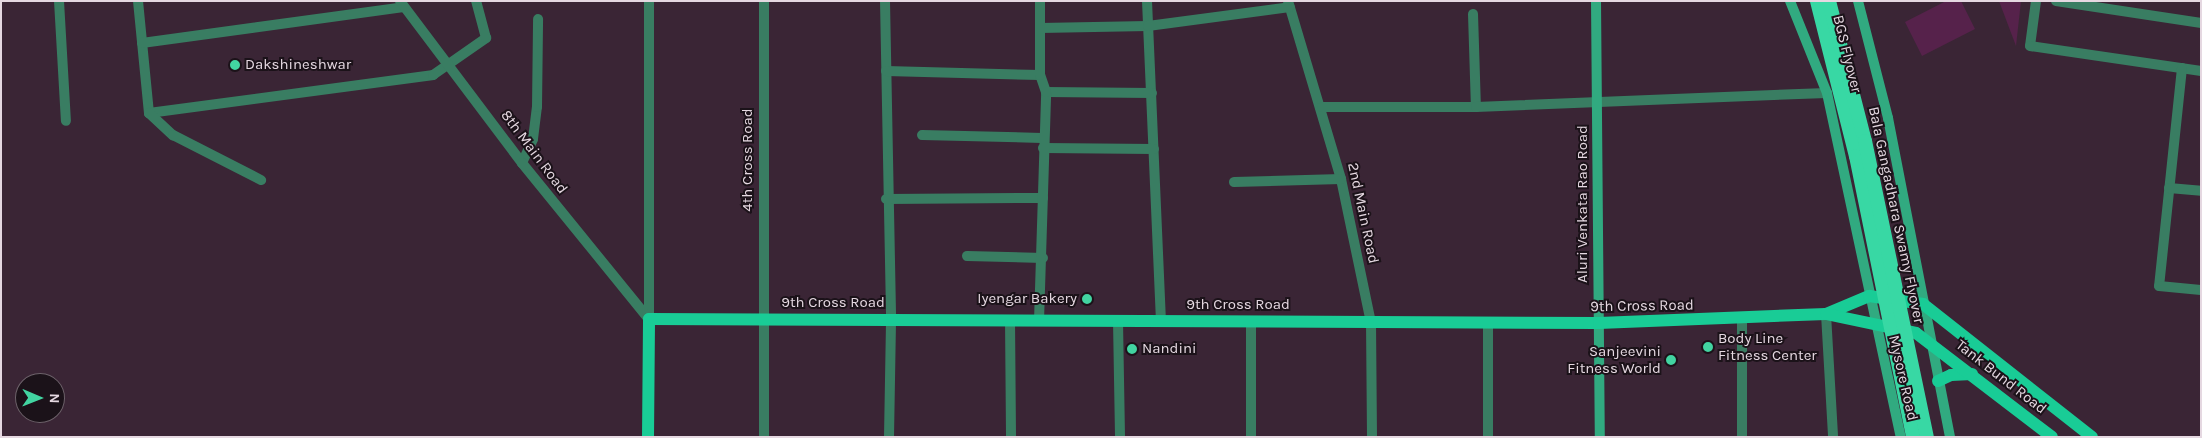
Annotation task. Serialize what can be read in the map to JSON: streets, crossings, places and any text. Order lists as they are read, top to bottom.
{
  "streets": {
    "highway": ["BGS Flyover", "Bala Gangadhara Swamy Flyover"],
    "main road": [
      "Aluri Venkata Rao Road",
      "9th Cross Road",
      "Tank Bund Road",
      "Mysore Road"
    ],
    "street": ["8th Main Road", "4th Cross Road", "2nd Main Road"]
  },
  "crossings": [
    ["8th Main Road", "9th Cross Road"],
    ["4th Cross Road", "9th Cross Road"],
    ["Aluri Venkata Rao Road", "9th Cross Road"],
    ["2nd Main Road", "9th Cross Road"],
    ["9th Cross Road", "Tank Bund Road"],
    ["Tank Bund Road", "Mysore Road"]
  ],
  "places": [
    "Dakshineshwar",
    "Iyengar Bakery",
    "Body Line Fitness Center",
    "Nandini",
    "Sanjeevini Fitness World"
  ],
  "north": "right"
}
